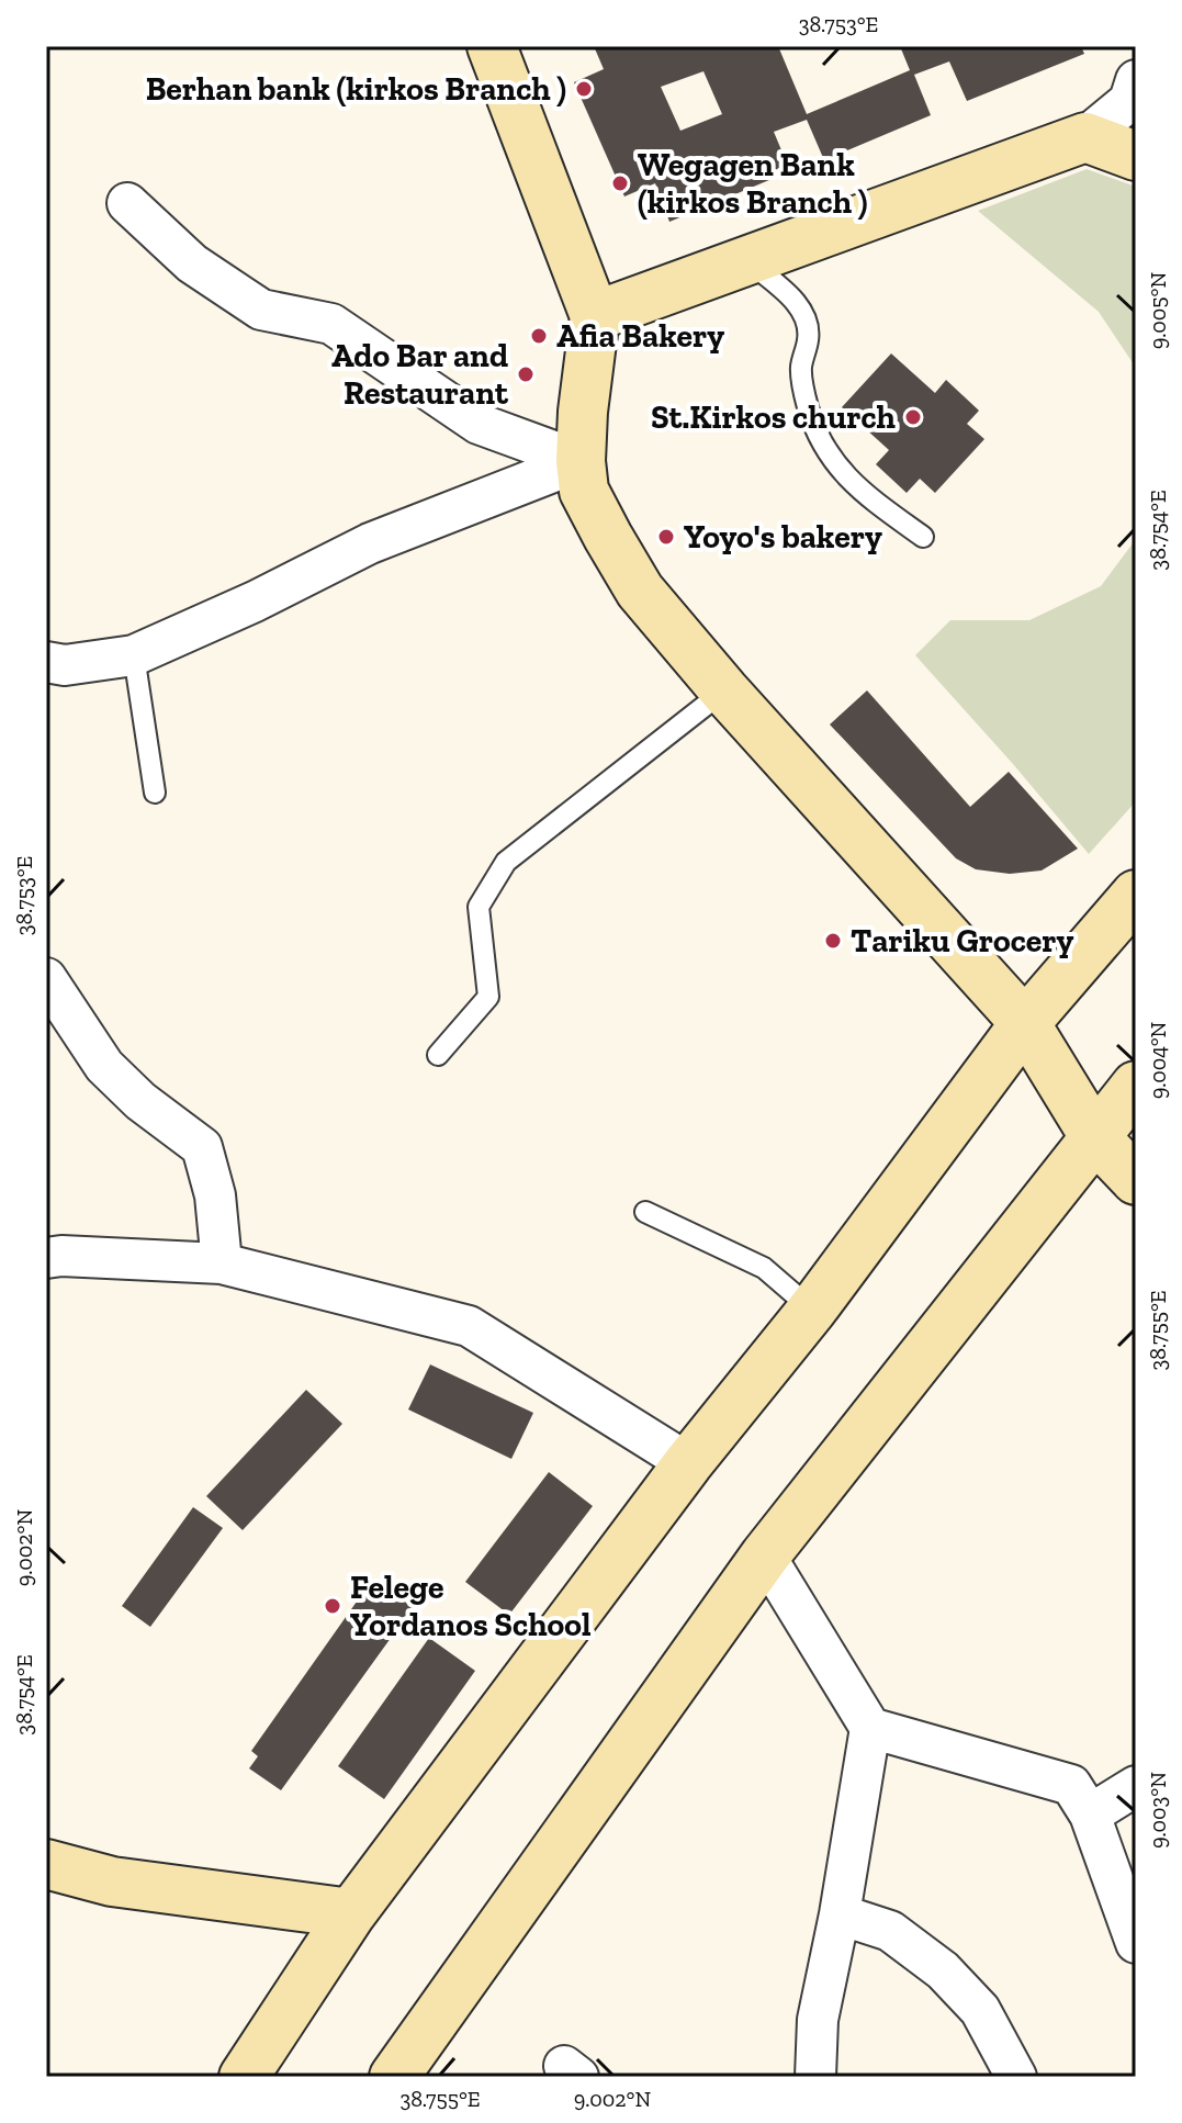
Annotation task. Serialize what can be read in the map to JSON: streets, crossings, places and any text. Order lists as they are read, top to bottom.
{
  "places": [
    "Berhan bank (kirkos Branch )",
    "Wegagen Bank (kirkos Branch )",
    "Afia Bakery",
    "Ado Bar and Restaurant",
    "St.Kirkos church",
    "Yoyo's bakery",
    "Tariku Grocery",
    "Felege Yordanos School"
  ],
  "coordinates": [
    "38.753°E",
    "9.005°N",
    "38.754°E",
    "9.004°N",
    "38.755°E",
    "9.002°N",
    "9.003°N"
  ]
}
